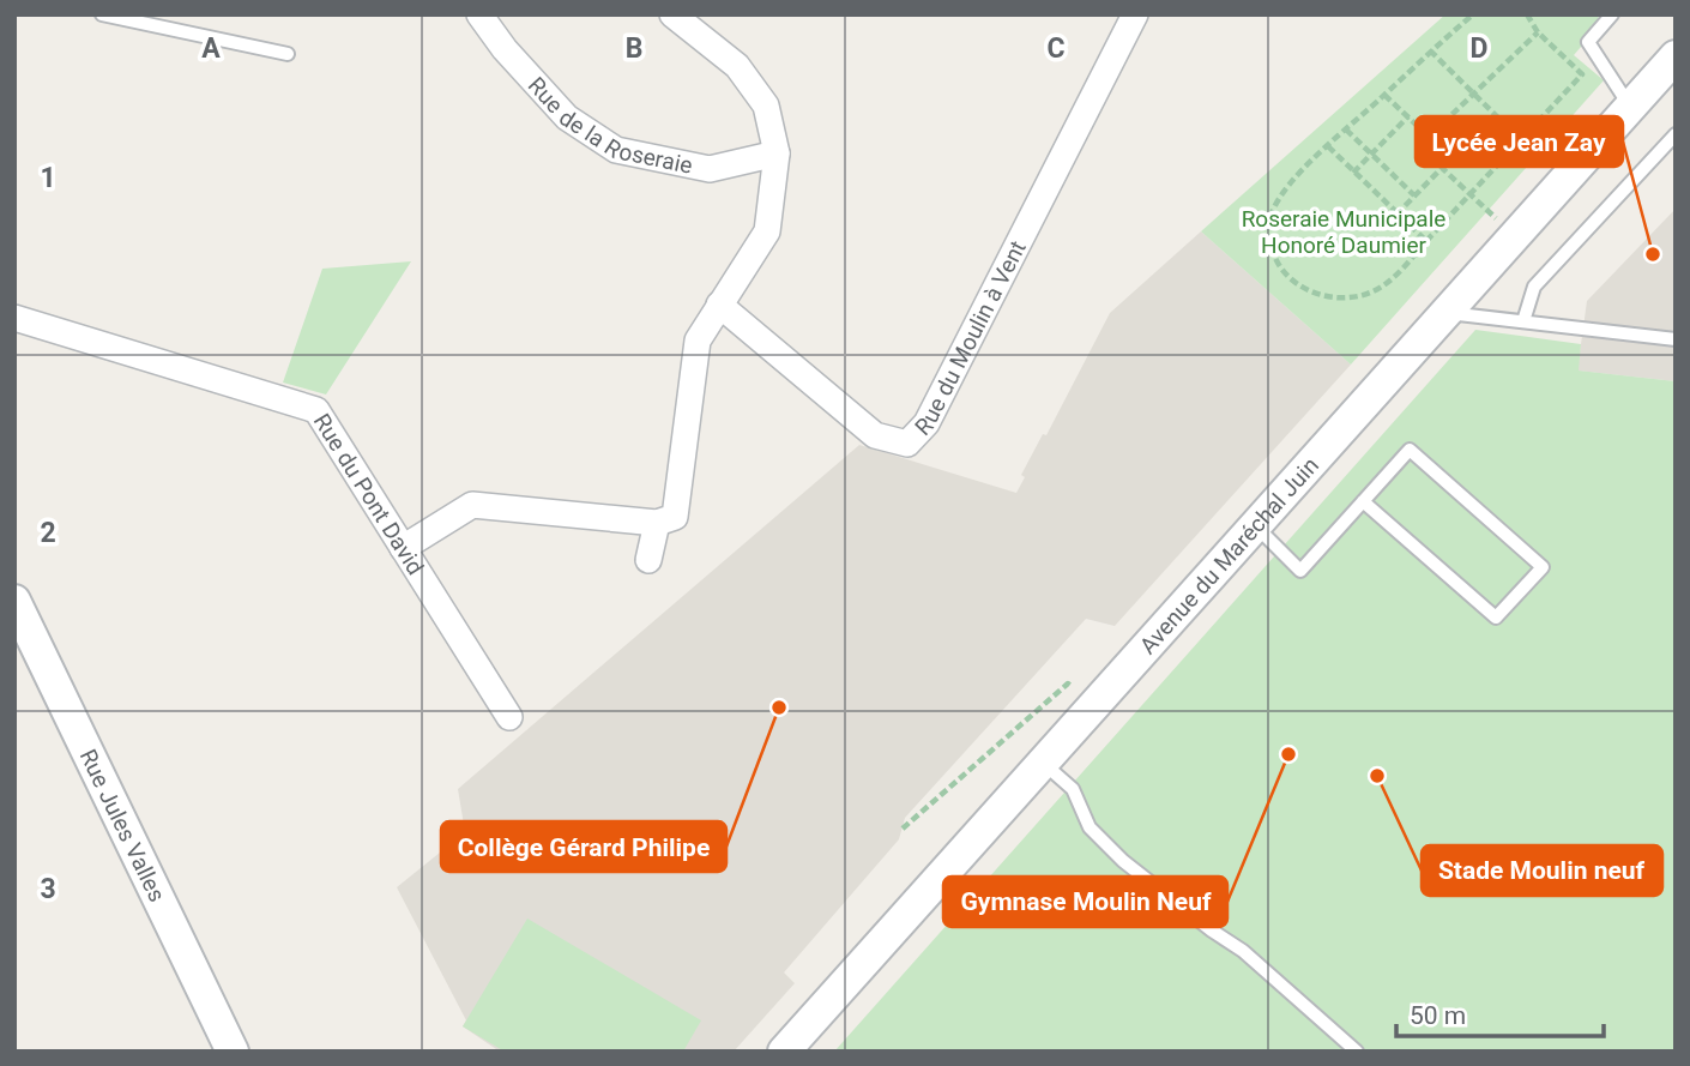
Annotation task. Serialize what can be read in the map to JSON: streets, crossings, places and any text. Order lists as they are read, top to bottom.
{
  "streets": {
    "street": [
      "Rue de la Roseraie",
      "Rue du Moulin à Vent",
      "Rue du Pont David",
      "Avenue du Maréchal Juin",
      "Rue Jules Valles"
    ]
  },
  "parks": ["Roseraie Municipale Honoré Daumier"],
  "places": [
    "Lycée Jean Zay",
    "Collège Gérard Philipe",
    "Gymnase Moulin Neuf",
    "Stade Moulin neuf"
  ],
  "scale_bar": "50 m",
  "grid": {
    "columns": [
      "A",
      "B",
      "C",
      "D"
    ],
    "rows": ["1", "2", "3"]
  }
}
